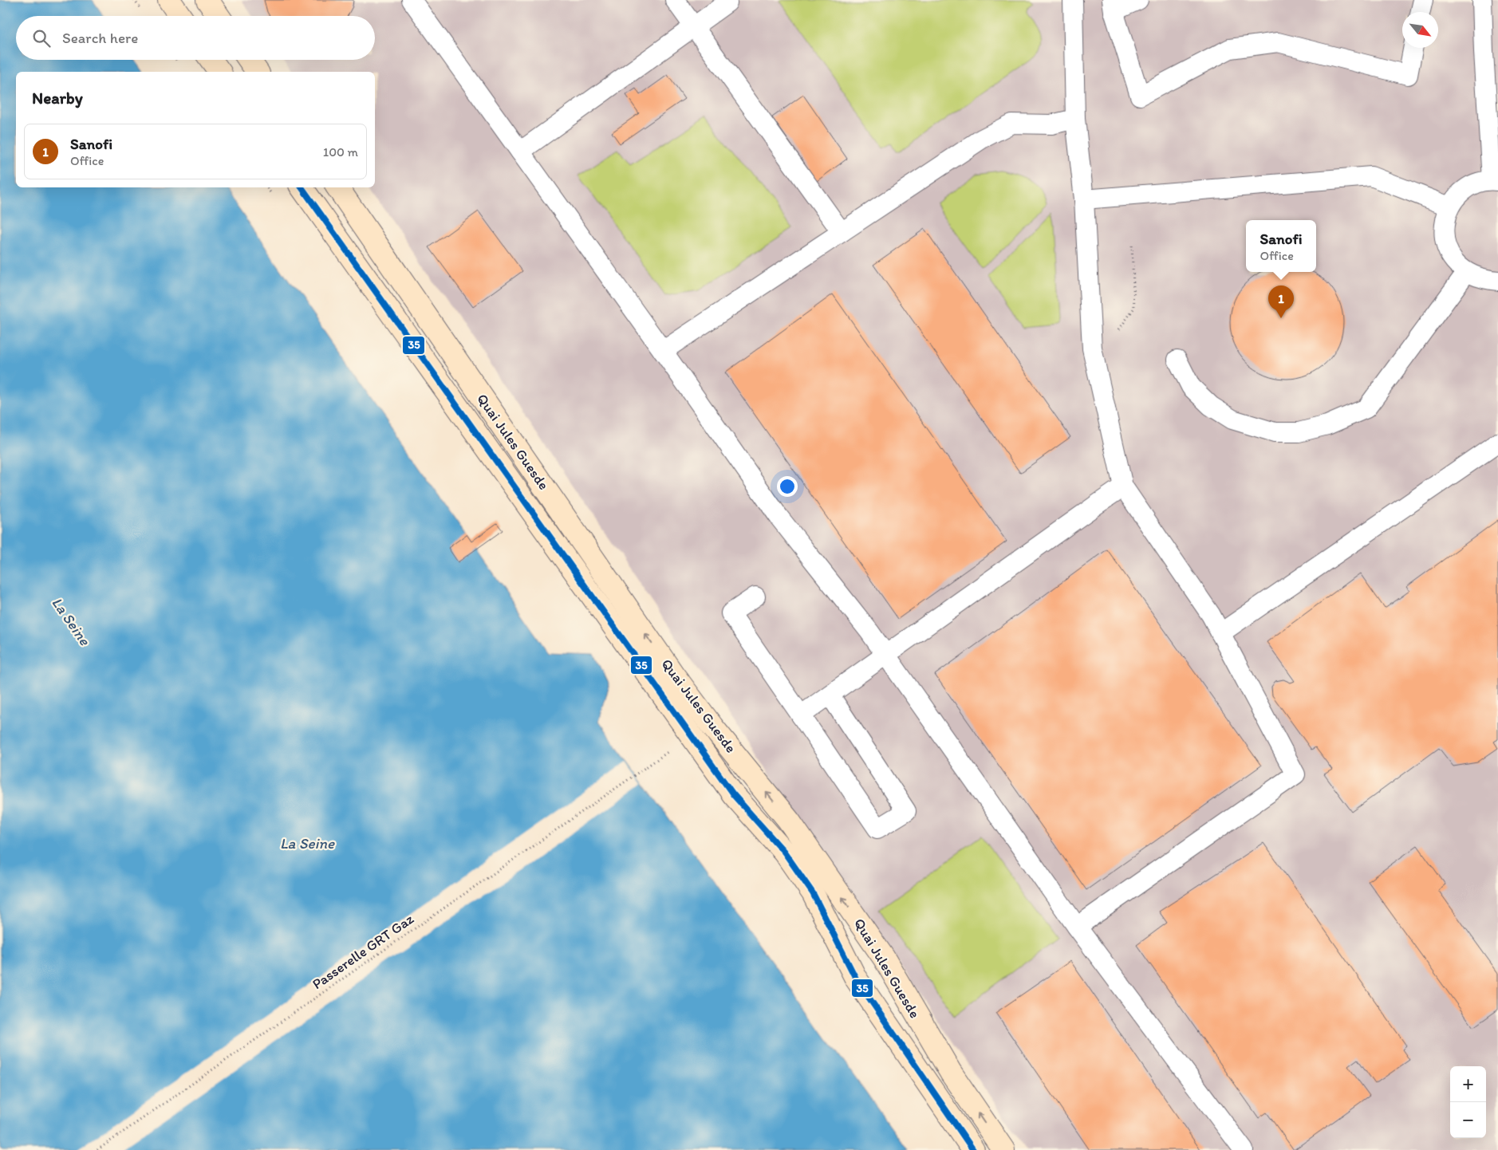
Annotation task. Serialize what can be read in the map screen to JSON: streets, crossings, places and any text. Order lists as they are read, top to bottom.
{
  "streets": {
    "main road": ["Quai Jules Guesde"],
    "path": ["Passerelle GRT Gaz"]
  },
  "water": ["La Seine"],
  "lines": ["transit line 35"],
  "north": "bottom right",
  "page": {
    "search": "Search here",
    "heading": "Nearby",
    "list": [
      {
        "mark": "1",
        "name": "Sanofi",
        "note": "Office",
        "value": "100 m"
      }
    ],
    "popup": ["Sanofi", "Office"],
    "pins": "1",
    "map_buttons": ["+", "−"]
  }
}
